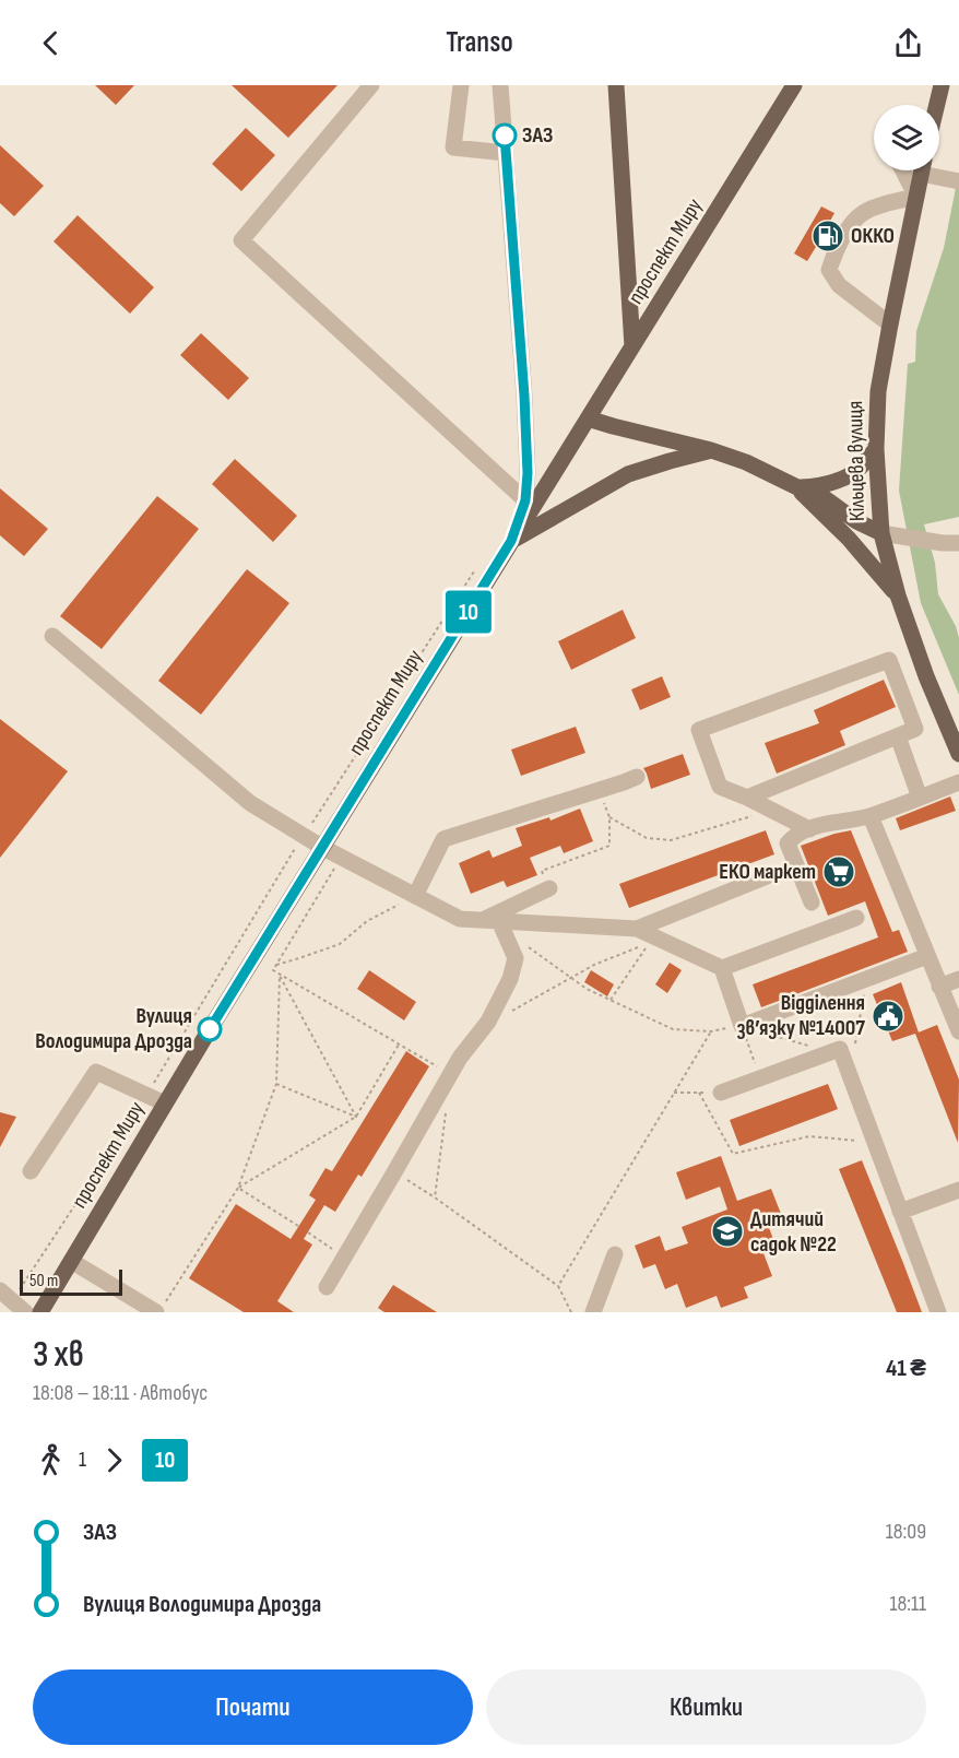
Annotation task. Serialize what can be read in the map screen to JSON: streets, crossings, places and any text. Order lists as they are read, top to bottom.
{
  "streets": {
    "main road": ["проспект Миру", "Кільцева вулиця"]
  },
  "places": {
    "other": ["ЗАЗ", "Вулиця Володимира Дрозда"],
    "fuel station": ["ОККО"],
    "supermarket": ["ЕКО маркет"],
    "public building": ["Відділення зв’язку №14007"],
    "school or university": ["Дитячий садок №22"]
  },
  "lines": ["bus line 10"],
  "scale_bar": "50 m",
  "page": {
    "header": "Transo",
    "on_map": "10",
    "scale": "50 m",
    "heading": ["3 хв", "18:08 – 18:11 · Автобус", "41 ₴"],
    "legs": ["1", "10"],
    "list": [
      {
        "name": "ЗАЗ",
        "value": "18:09"
      },
      {
        "name": "Вулиця Володимира Дрозда",
        "value": "18:11"
      }
    ],
    "buttons": ["Почати", "Квитки"]
  }
}
